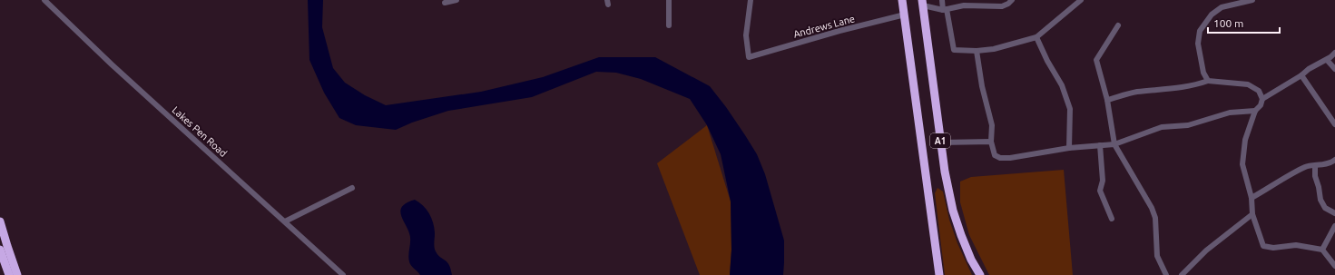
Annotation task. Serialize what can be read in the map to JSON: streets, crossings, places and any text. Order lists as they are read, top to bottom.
{
  "streets": {
    "highway": ["A1"],
    "street": ["Andrews Lane", "Lakes Pen Road"]
  },
  "crossings": [
    ["Andrews Lane", "A1"]
  ],
  "scale_bar": "100 m"
}
